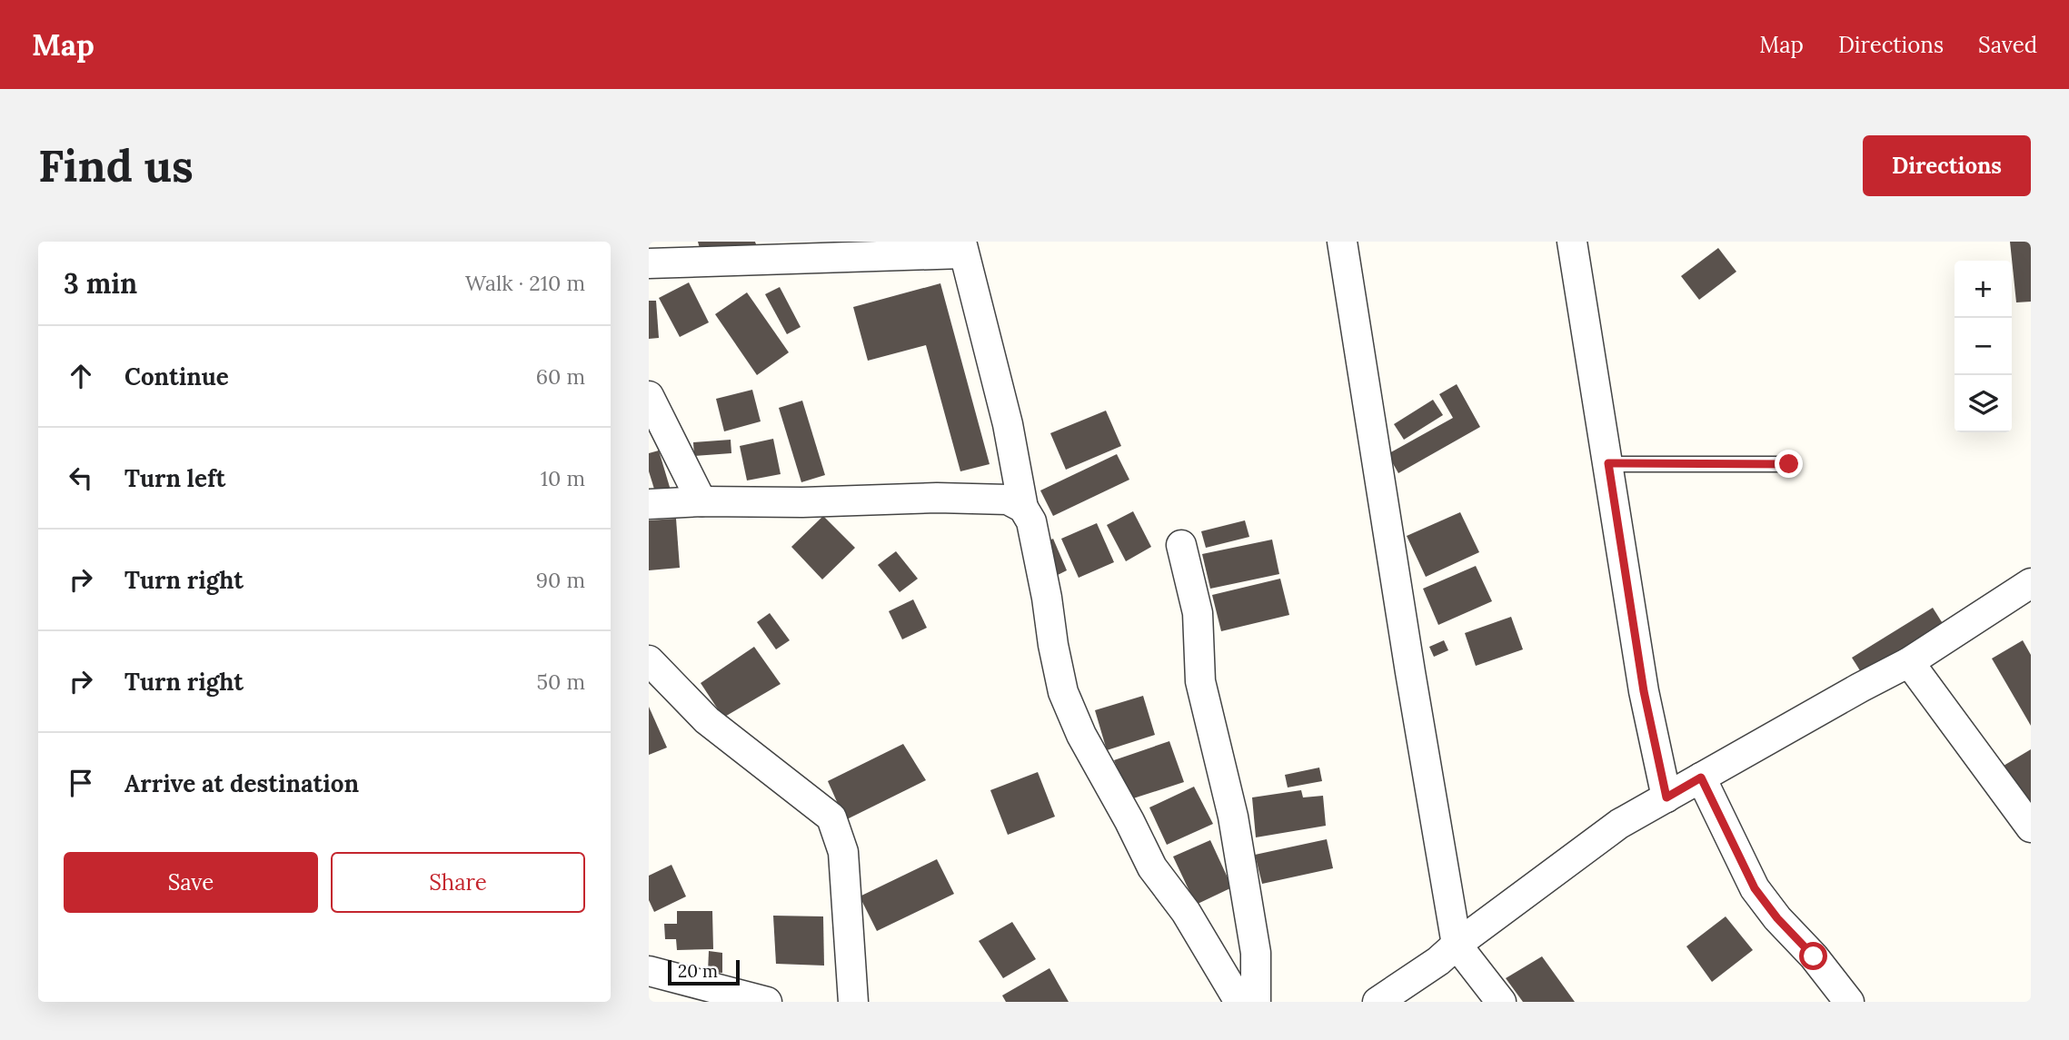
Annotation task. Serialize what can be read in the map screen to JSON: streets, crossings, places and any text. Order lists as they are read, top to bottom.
{
  "scale_bar": "20 m",
  "page": {
    "header": "Map",
    "nav": ["Map", "Directions", "Saved"],
    "buttons": [
      "Directions",
      ["Save", "Share"]
    ],
    "title": "Find us",
    "heading": ["3 min", "Walk · 210 m"],
    "map_buttons": ["+", "−"],
    "list": [
      ["Continue", "60 m"],
      ["Turn left", "10 m"],
      ["Turn right", "90 m"],
      ["Turn right", "50 m"],
      "Arrive at destination"
    ],
    "scale": "20 m"
  }
}
